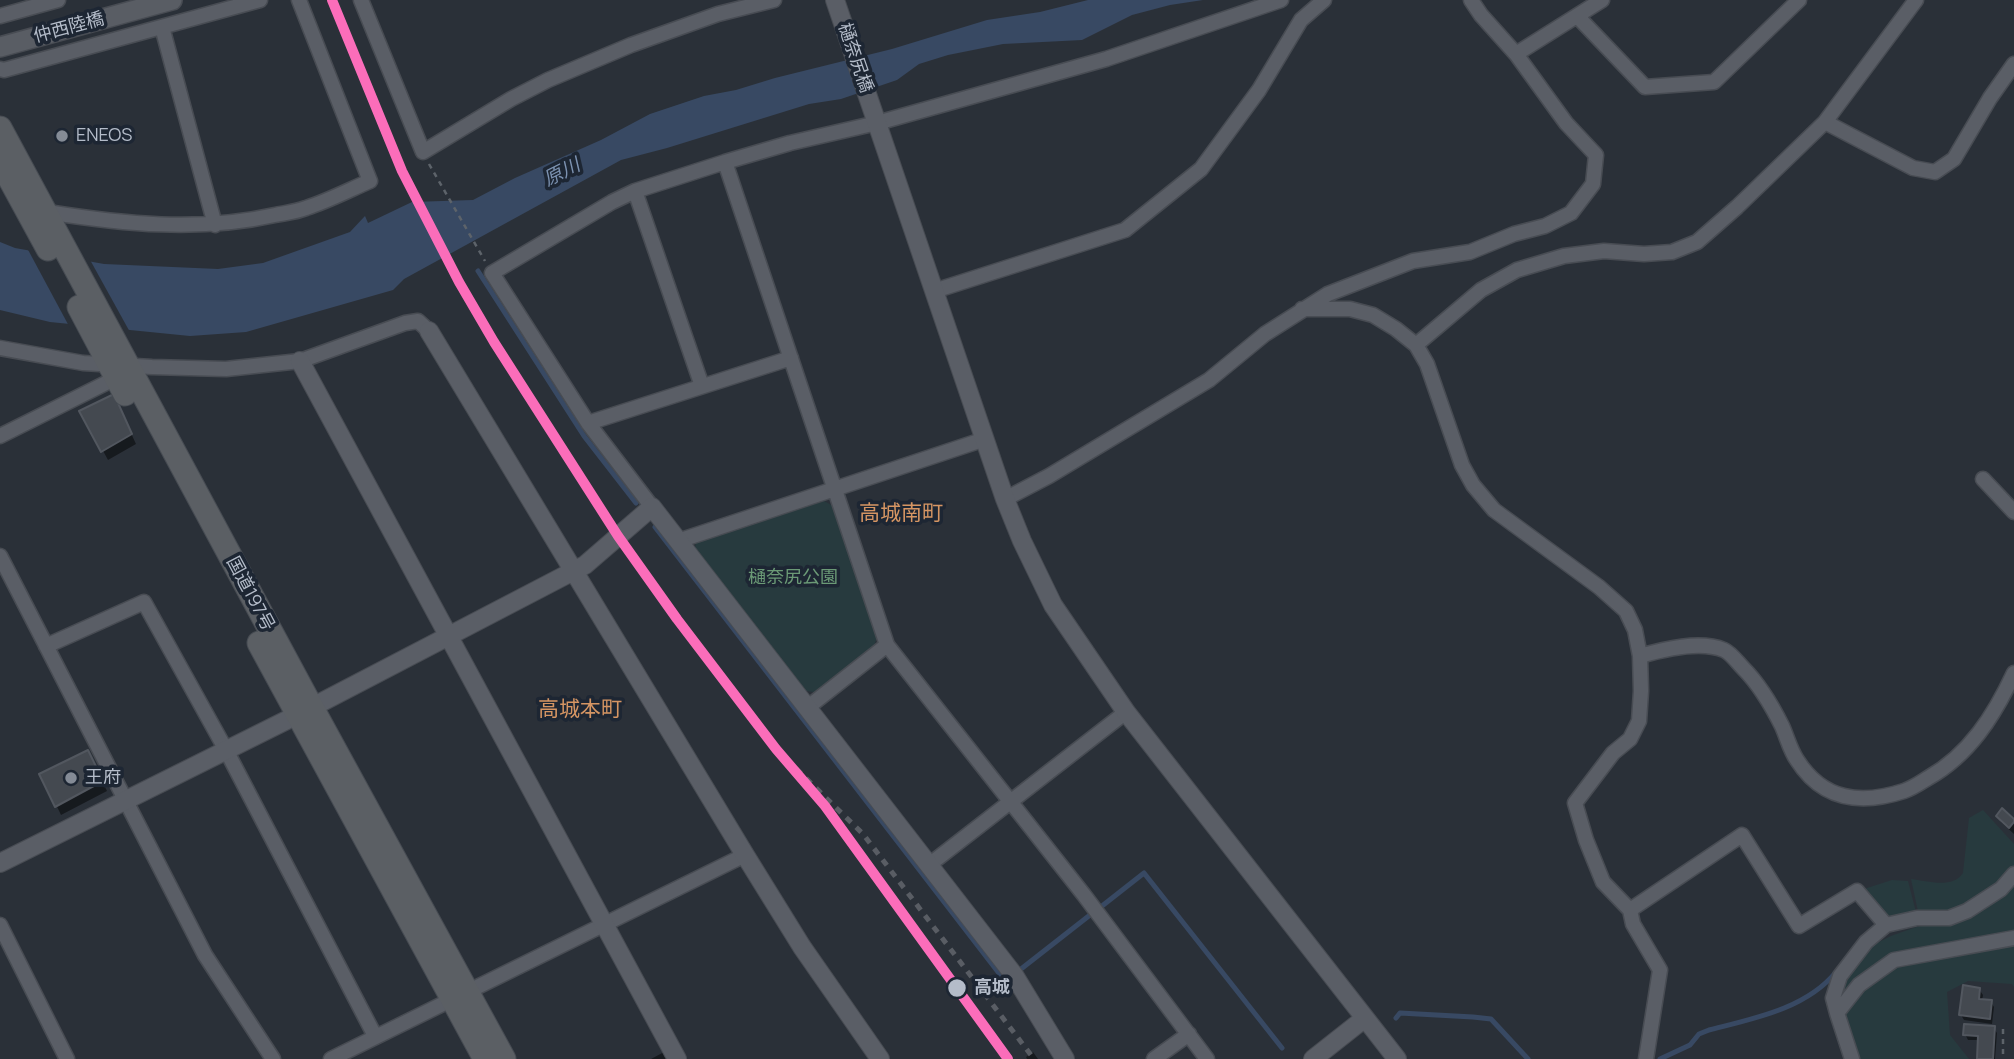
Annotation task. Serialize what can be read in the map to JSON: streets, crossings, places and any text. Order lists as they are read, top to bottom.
{
  "streets": {
    "highway": ["国道197号"],
    "main road": ["仲西陸橋"],
    "street": ["樋奈尻橋"]
  },
  "districts": ["高城南町", "高城本町"],
  "water": ["原川"],
  "parks": ["樋奈尻公園"],
  "places": ["ENEOS", "王府", "高城"]
}
